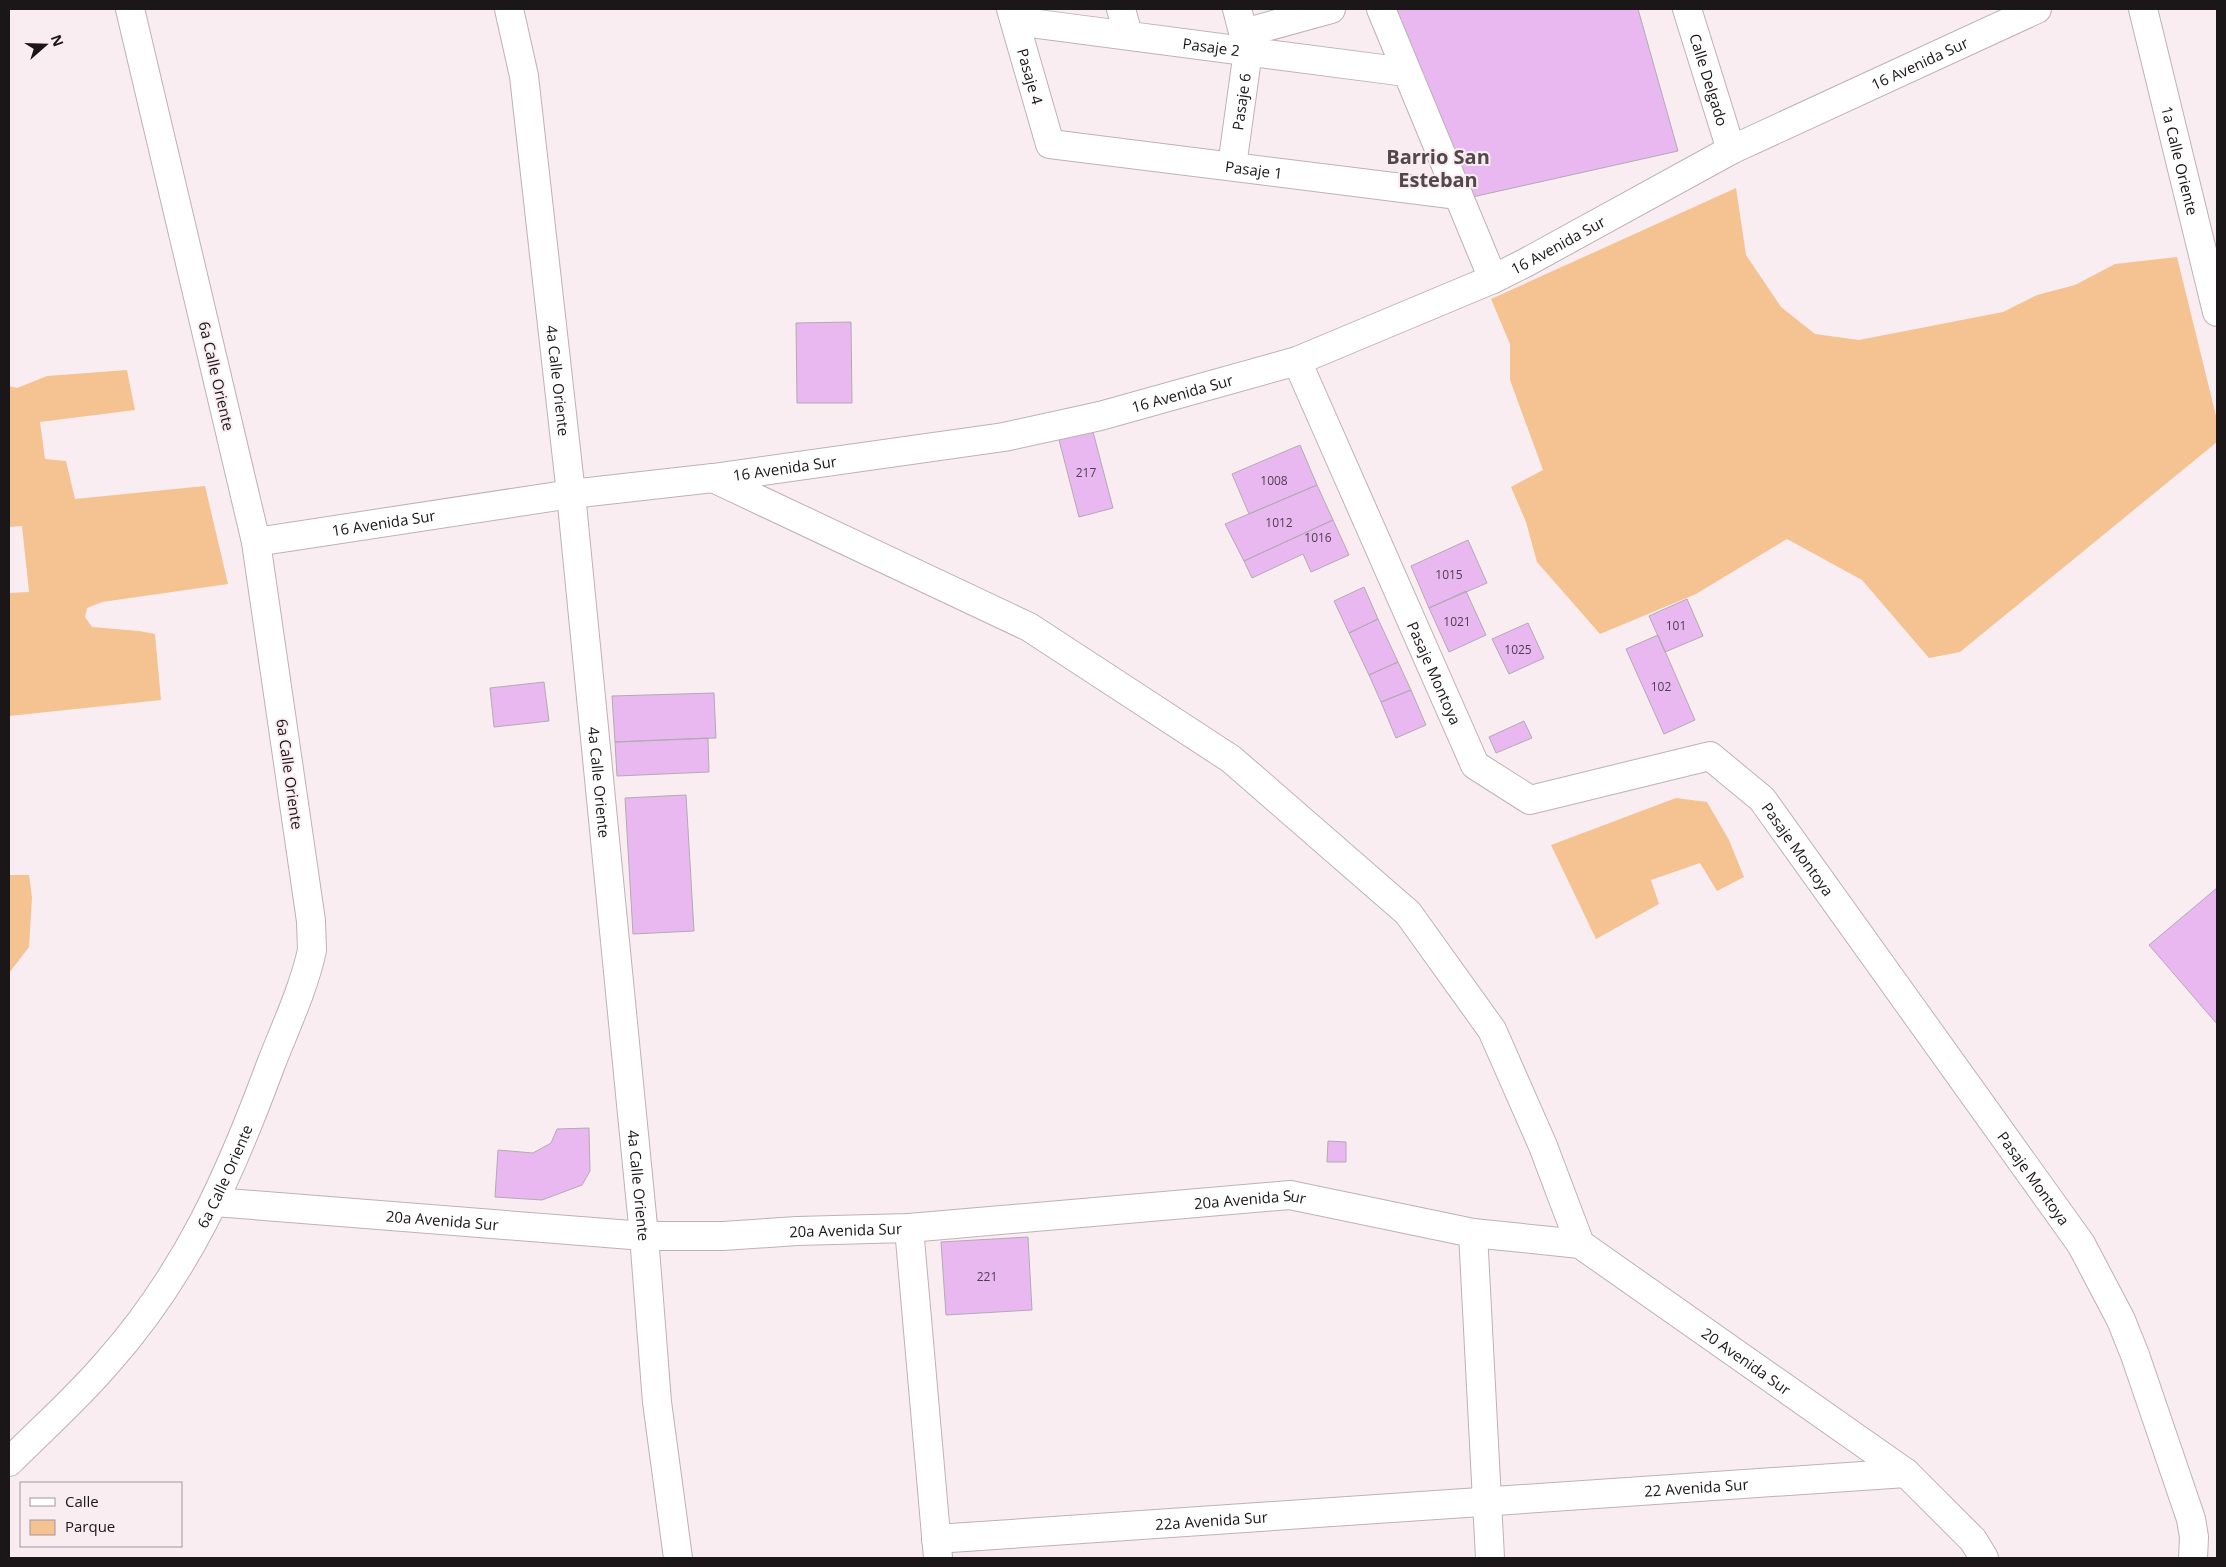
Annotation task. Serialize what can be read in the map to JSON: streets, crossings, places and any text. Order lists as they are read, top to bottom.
{
  "streets": {
    "street": [
      "Pasaje 2",
      "16 Avenida Sur",
      "Pasaje 4",
      "Calle Delgado",
      "Pasaje 6",
      "1a Calle Oriente",
      "Pasaje 1",
      "6a Calle Oriente",
      "4a Calle Oriente",
      "Pasaje Montoya",
      "20a Avenida Sur",
      "20 Avenida Sur",
      "22 Avenida Sur",
      "22a Avenida Sur"
    ]
  },
  "crossings": [
    ["Pasaje 2", "Pasaje 4"],
    ["Pasaje 2", "Pasaje 6"],
    ["16 Avenida Sur", "Calle Delgado"],
    ["16 Avenida Sur", "6a Calle Oriente"],
    ["16 Avenida Sur", "4a Calle Oriente"],
    ["16 Avenida Sur", "Pasaje Montoya"],
    ["Pasaje 4", "Pasaje 1"],
    ["Pasaje 6", "Pasaje 1"],
    ["6a Calle Oriente", "20a Avenida Sur"],
    ["4a Calle Oriente", "20a Avenida Sur"],
    ["20a Avenida Sur", "20 Avenida Sur"],
    ["20 Avenida Sur", "22 Avenida Sur"],
    ["22 Avenida Sur", "22a Avenida Sur"]
  ],
  "districts": ["Barrio San Esteban"],
  "house_numbers": [
    "217",
    "1008",
    "1012",
    "1016",
    "1015",
    "1021",
    "101",
    "1025",
    "102",
    "221"
  ],
  "legend": ["Calle", "Parque"],
  "north": "right"
}
